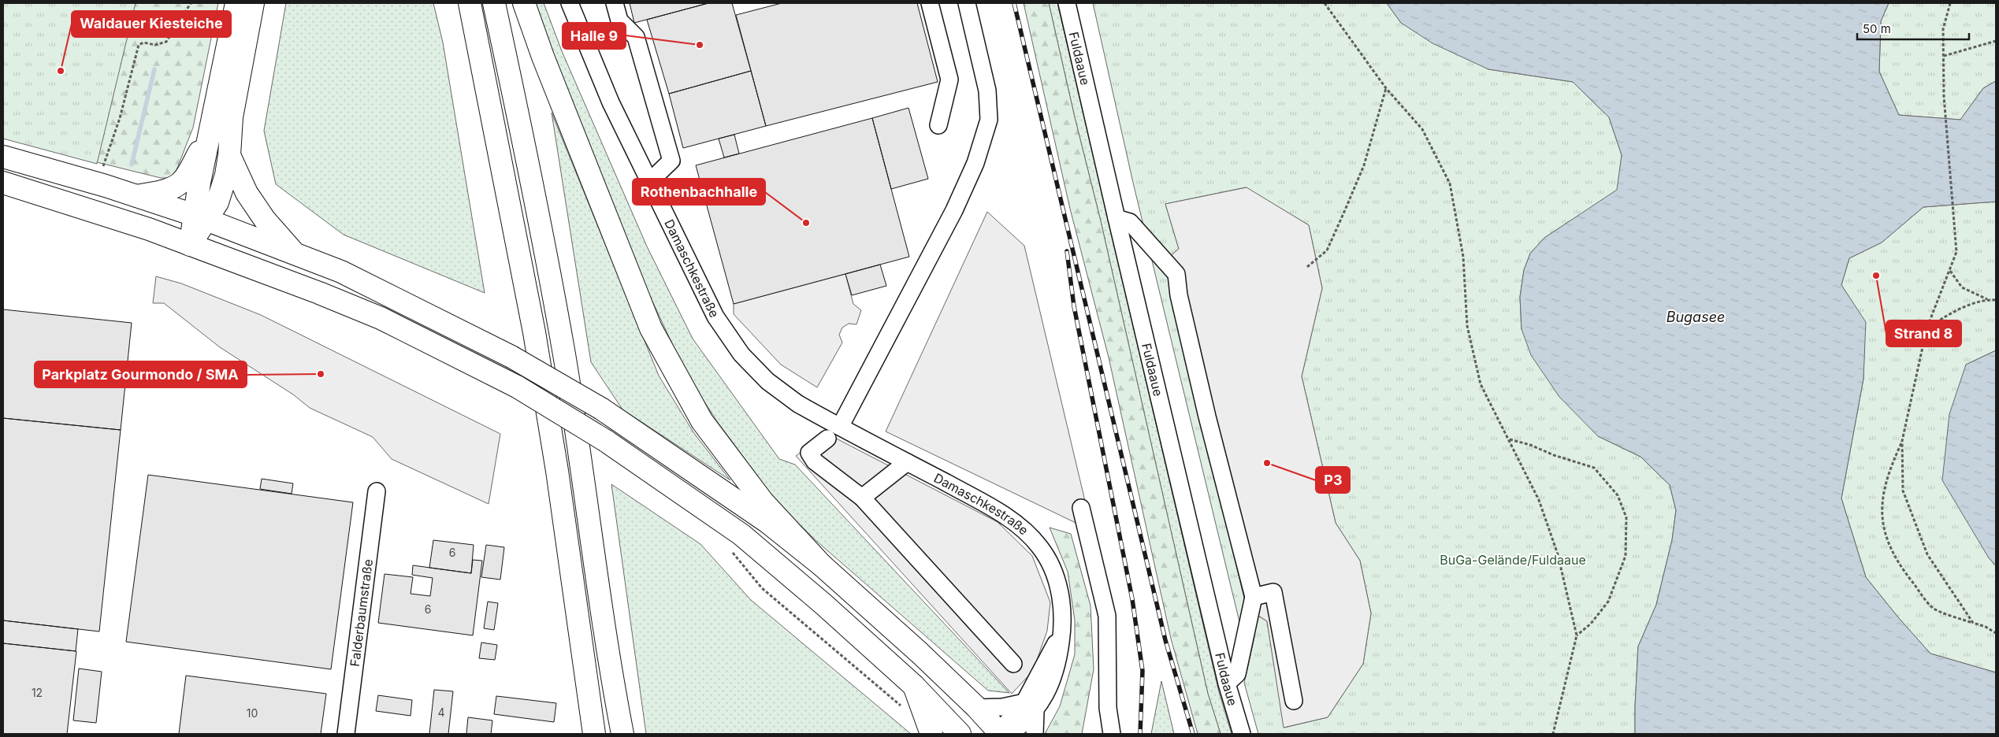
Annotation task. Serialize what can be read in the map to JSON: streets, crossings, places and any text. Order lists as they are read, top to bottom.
{
  "streets": {
    "street": ["Fuldaaue", "Damaschkestraße", "Falderbaumstraße"]
  },
  "water": ["Bugasee"],
  "parks": ["BuGa-Gelände/Fuldaaue"],
  "places": [
    "Halle 9",
    "Waldauer Kiesteiche",
    "Rothenbachhalle",
    "Strand 8",
    "Parkplatz Gourmondo / SMA",
    "P3"
  ],
  "house_numbers": [
    "6",
    "6",
    "12",
    "4",
    "10"
  ],
  "scale_bar": "50 m"
}
